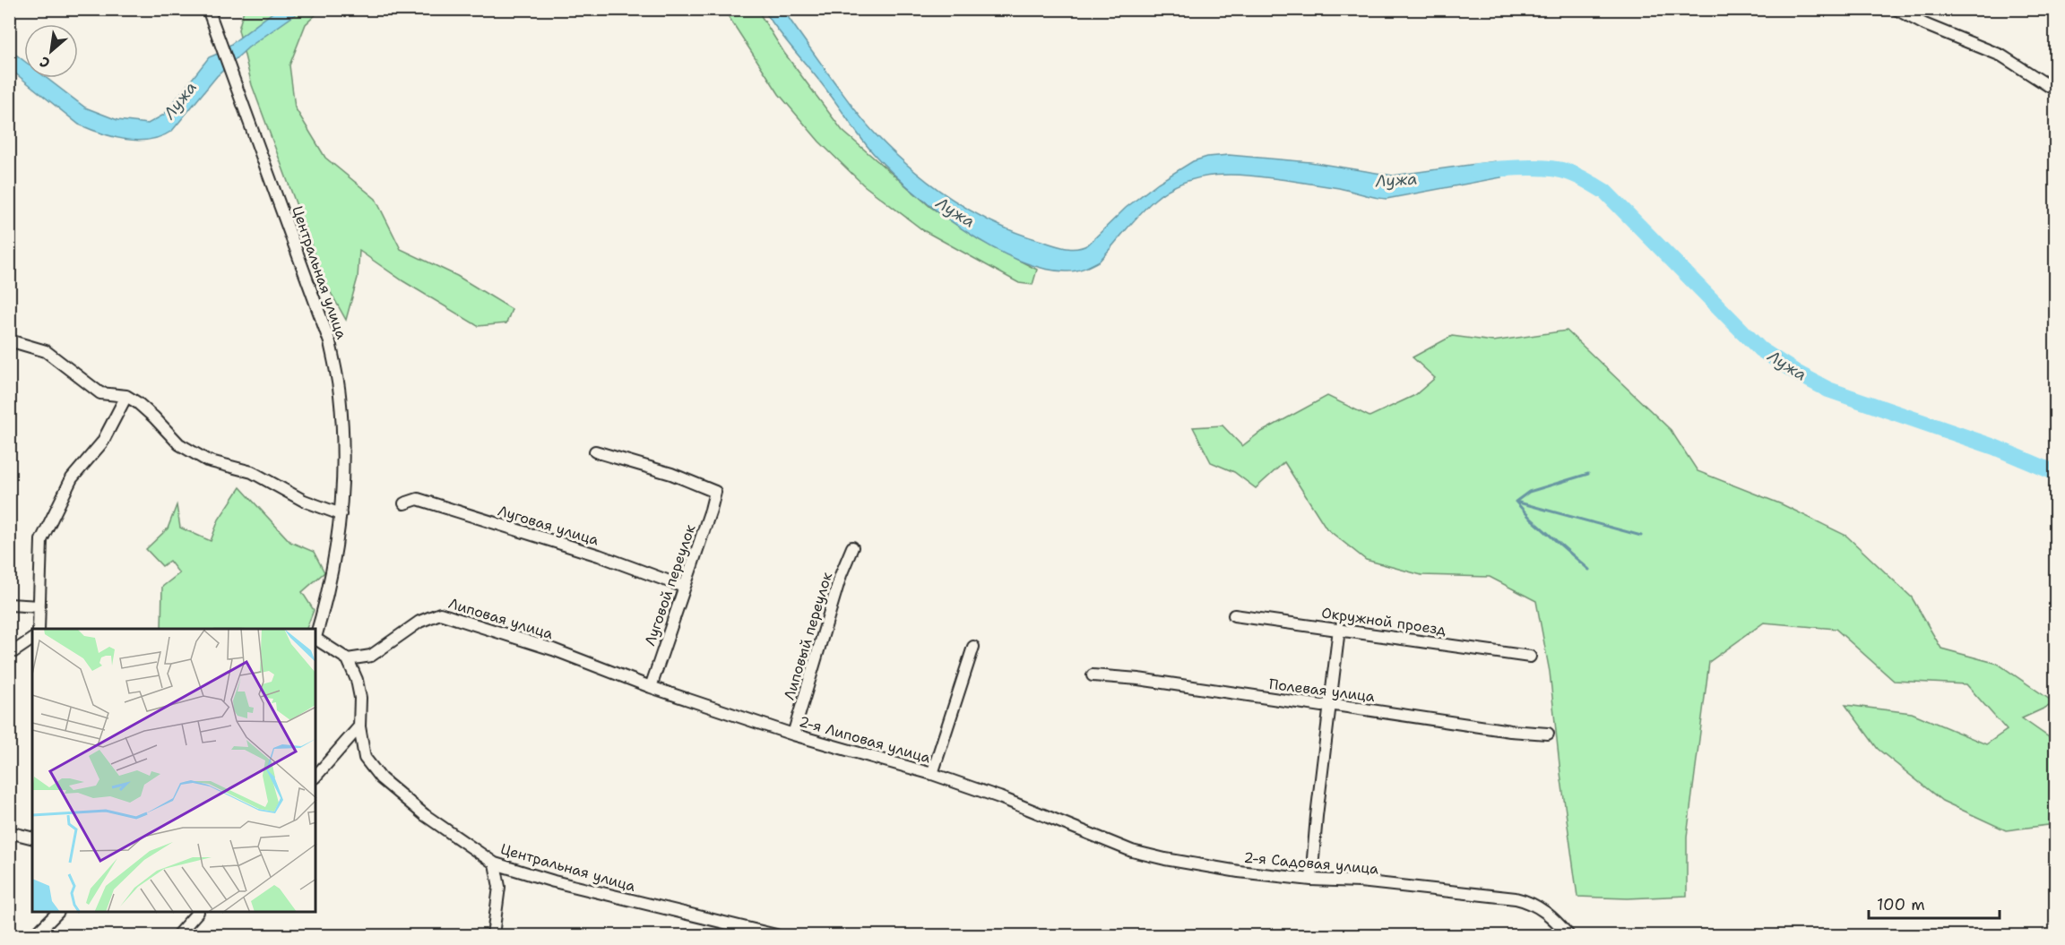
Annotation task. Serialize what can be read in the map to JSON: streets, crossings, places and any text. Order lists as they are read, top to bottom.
{
  "streets": {
    "street": [
      "Центральная улица",
      "Луговая улица",
      "Луговой переулок",
      "Липовая улица",
      "Окружной проезд",
      "Липовый переулок",
      "Полевая улица",
      "2-я Липовая улица",
      "2-я Садовая улица"
    ]
  },
  "crossings": [
    ["Центральная улица", "Липовая улица"],
    ["Луговая улица", "Луговой переулок"],
    ["Луговой переулок", "Липовая улица"],
    ["Луговой переулок", "2-я Липовая улица"],
    ["Липовая улица", "2-я Липовая улица"],
    ["Липовый переулок", "2-я Липовая улица"],
    ["2-я Липовая улица", "2-я Садовая улица"]
  ],
  "water": ["Лужа"],
  "scale_bar": "100 m",
  "north": "bottom left"
}
